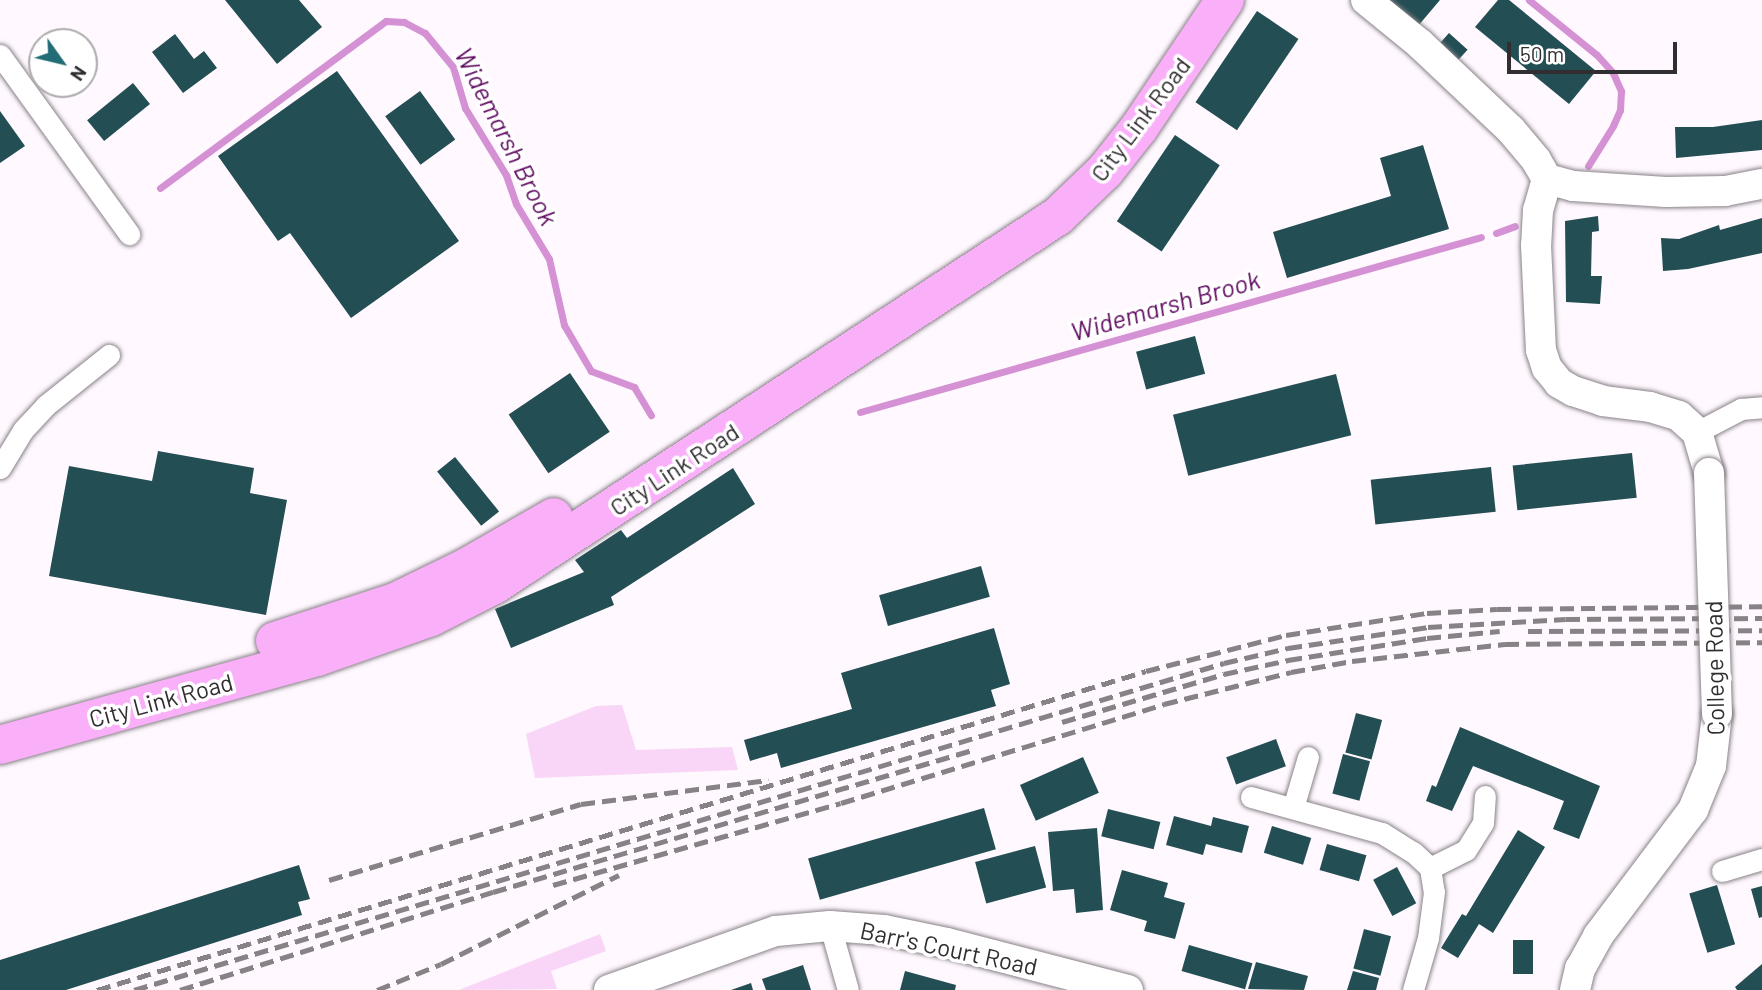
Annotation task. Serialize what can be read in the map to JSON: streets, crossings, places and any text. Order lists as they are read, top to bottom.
{
  "streets": {
    "highway": ["City Link Road"],
    "street": ["College Road", "Barr's Court Road"]
  },
  "water": ["Widemarsh Brook"],
  "scale_bar": "50 m",
  "north": "bottom right"
}
